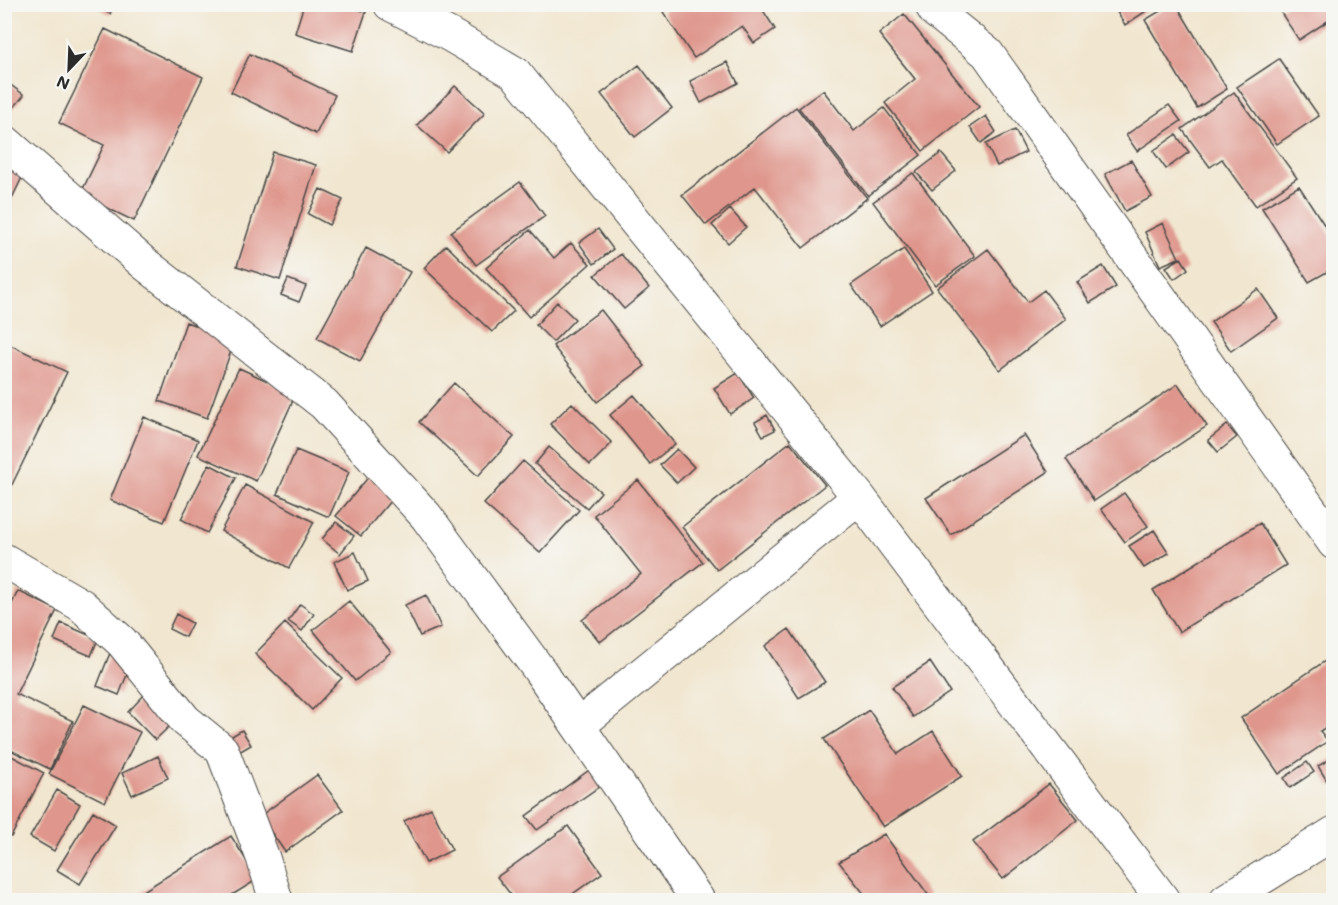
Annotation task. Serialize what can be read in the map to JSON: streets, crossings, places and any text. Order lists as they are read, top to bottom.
{
  "north": "bottom left"
}
